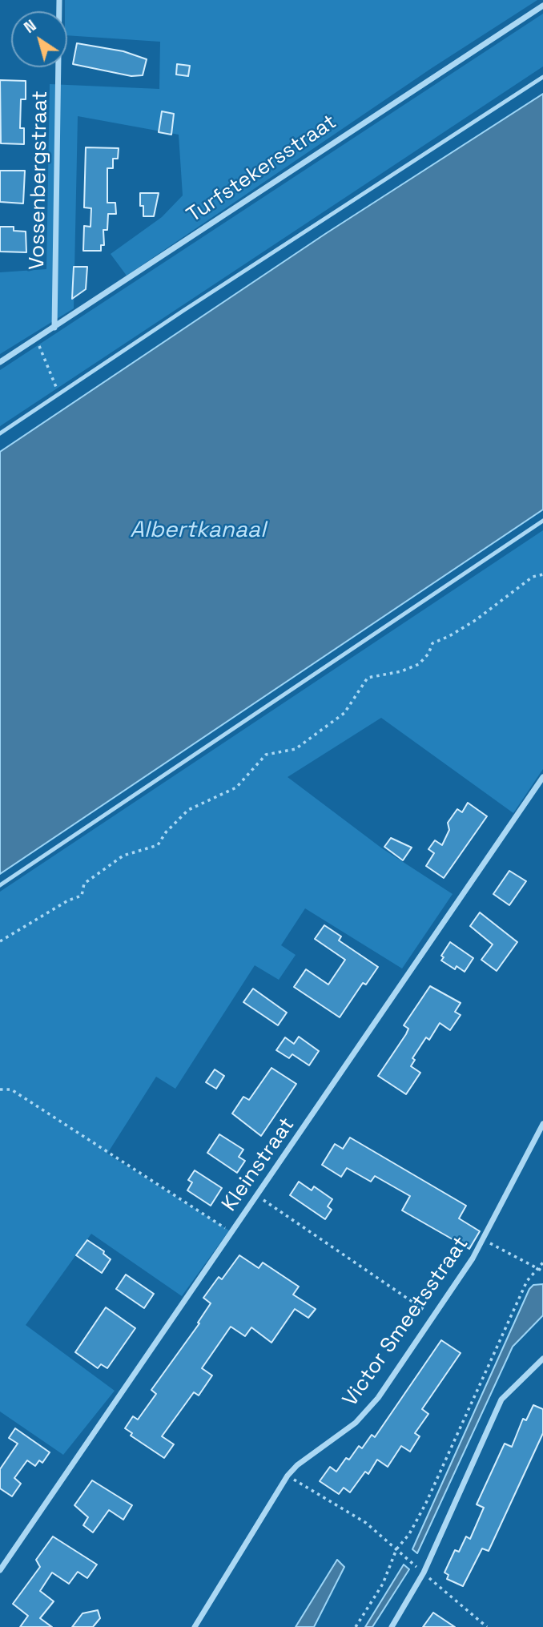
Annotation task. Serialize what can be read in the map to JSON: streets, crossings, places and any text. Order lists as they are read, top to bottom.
{
  "streets": {
    "street": [
      "Turfstekersstraat",
      "Vossenbergstraat",
      "Kleinstraat",
      "Victor Smeetsstraat"
    ]
  },
  "crossings": [
    ["Turfstekersstraat", "Vossenbergstraat"]
  ],
  "water": ["Albertkanaal"],
  "north": "top left"
}
